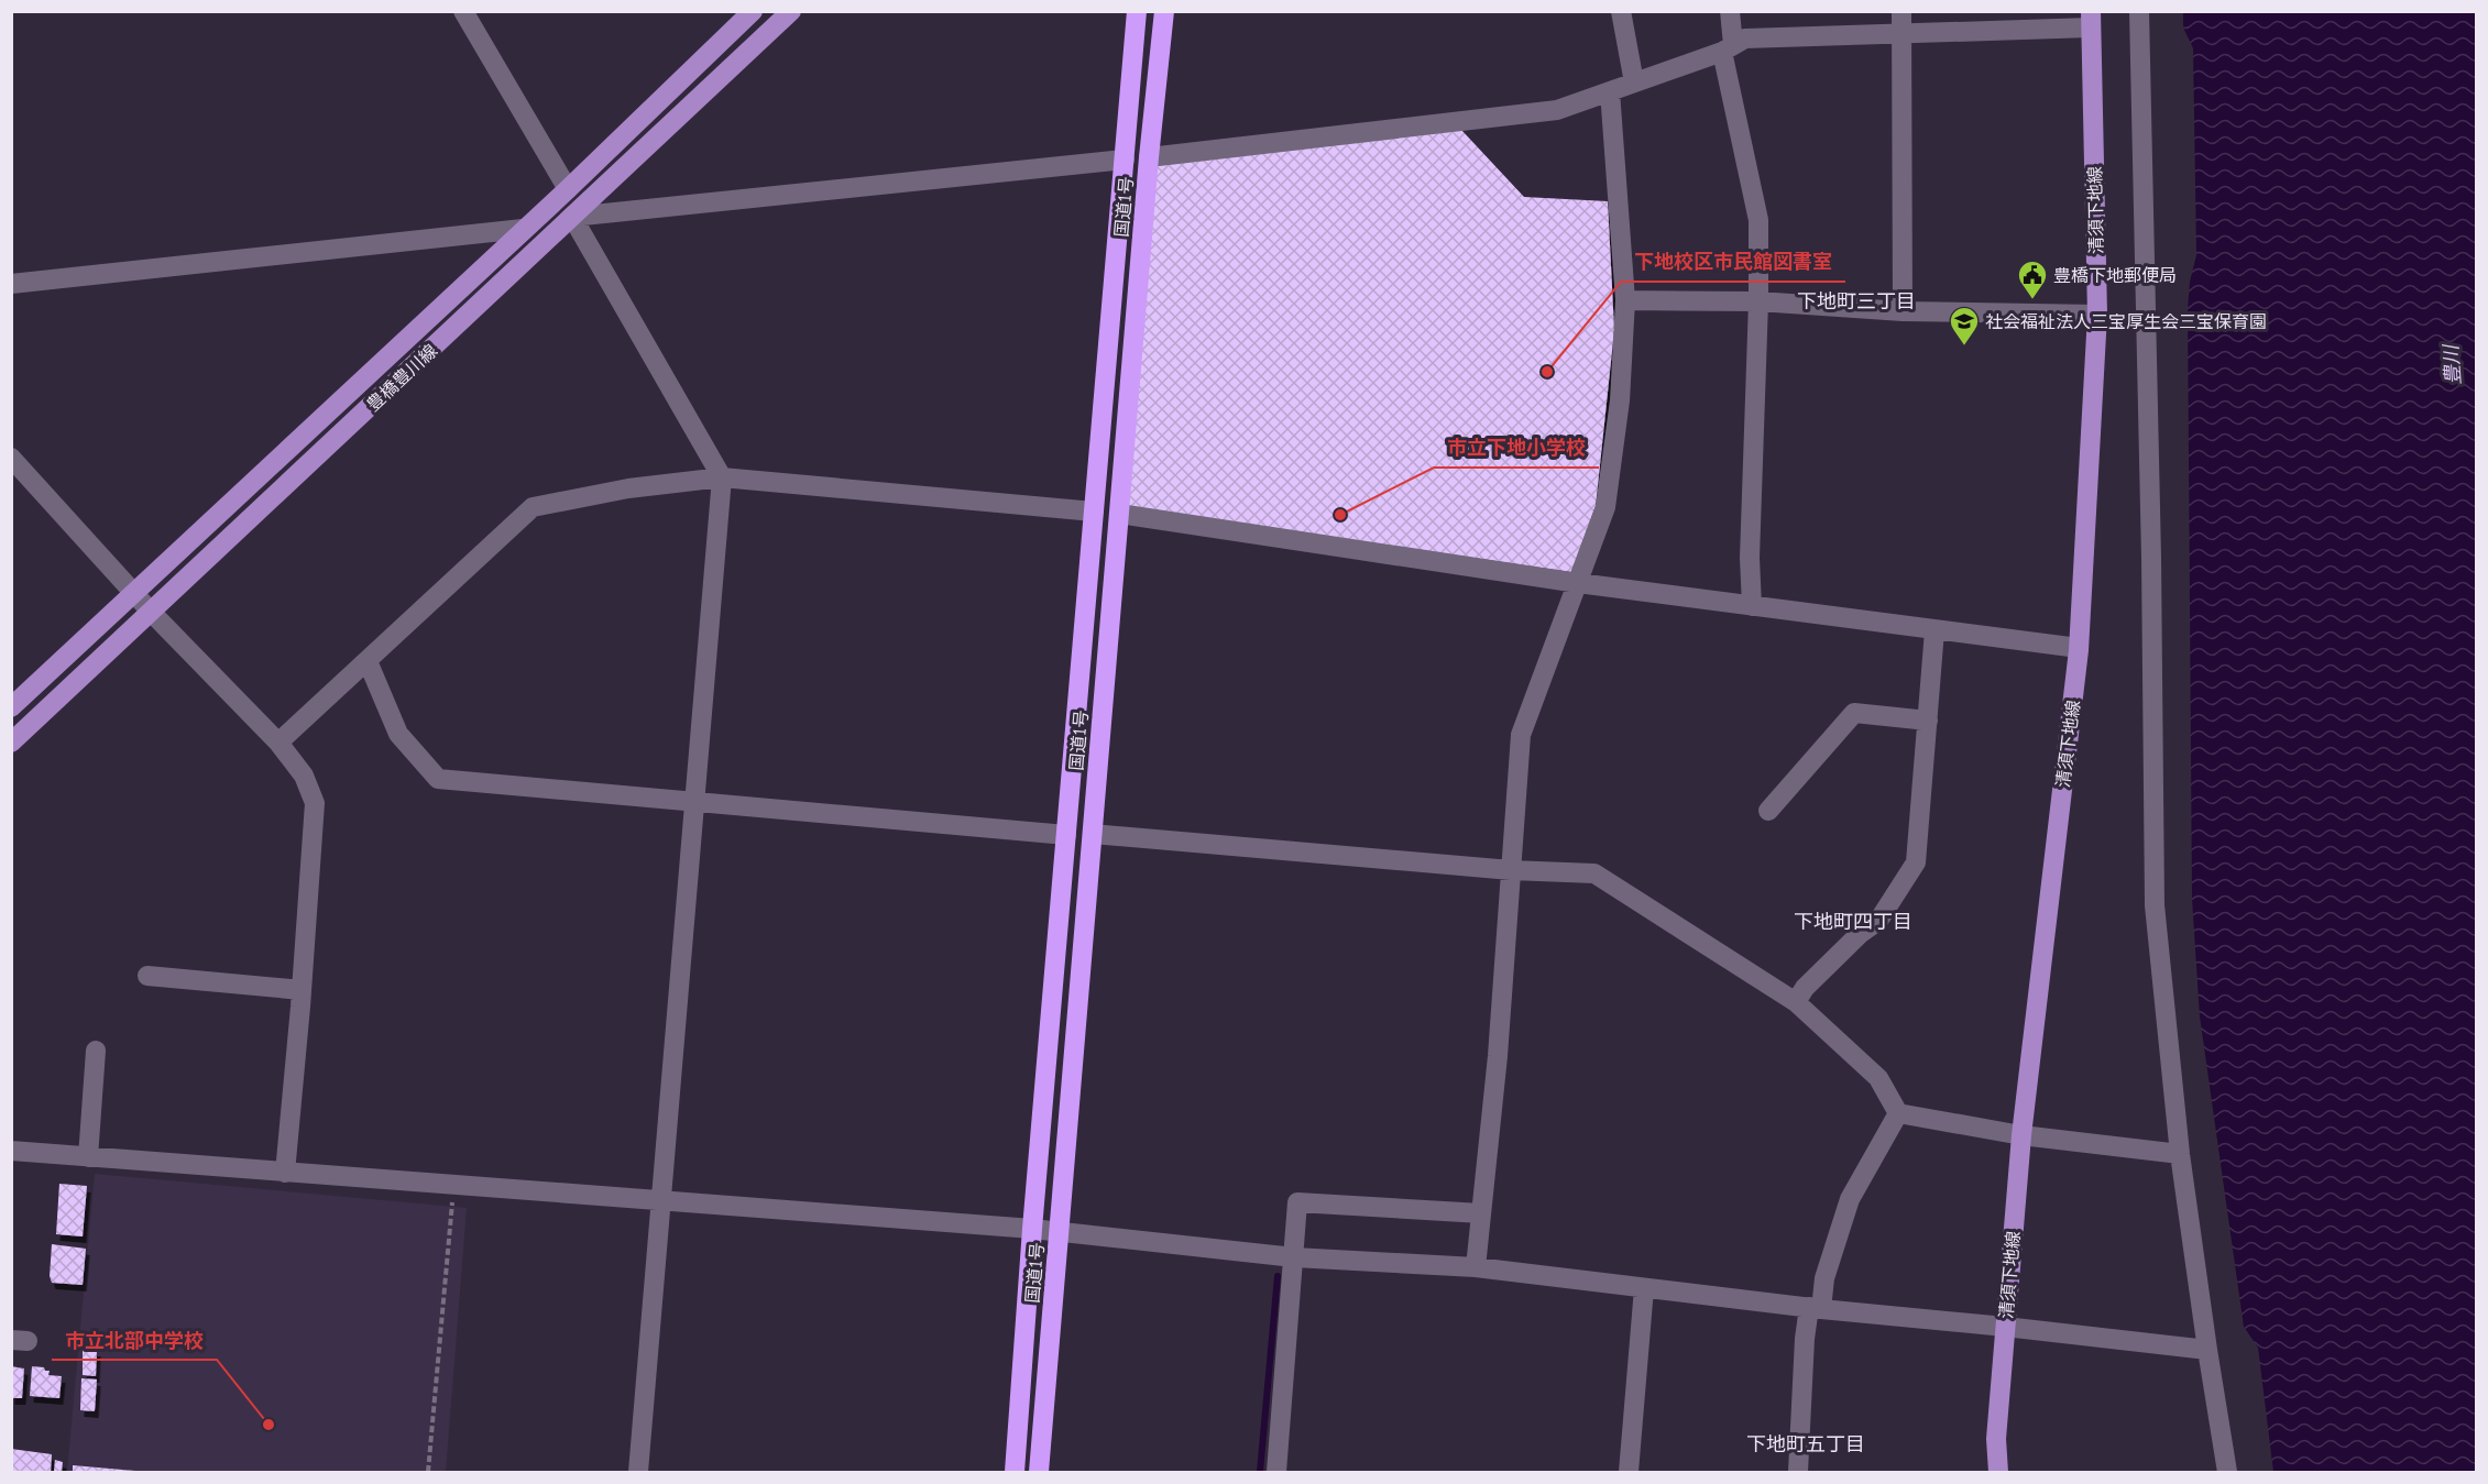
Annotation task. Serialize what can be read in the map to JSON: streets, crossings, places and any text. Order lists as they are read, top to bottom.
{
  "streets": {
    "highway": ["国道1号"],
    "main road": ["清須下地線", "豊橋豊川線"]
  },
  "districts": ["下地町三丁目", "下地町四丁目", "下地町五丁目"],
  "water": ["豊川"],
  "places": {
    "public building": ["豊橋下地郵便局"],
    "school or university": ["社会福祉法人三宝厚生会三宝保育園"],
    "other": ["下地校区市民館図書室", "市立下地小学校", "市立北部中学校"]
  }
}
